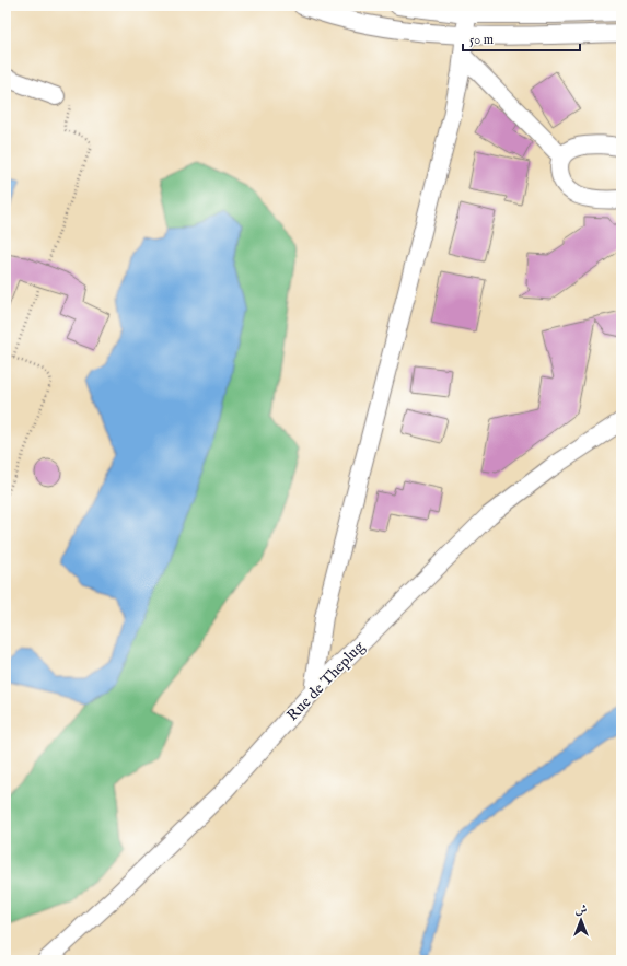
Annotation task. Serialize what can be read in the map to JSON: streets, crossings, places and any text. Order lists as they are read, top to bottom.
{
  "streets": {
    "street": ["Rue de Theplug"]
  },
  "scale_bar": "50 m",
  "north": "top"
}
